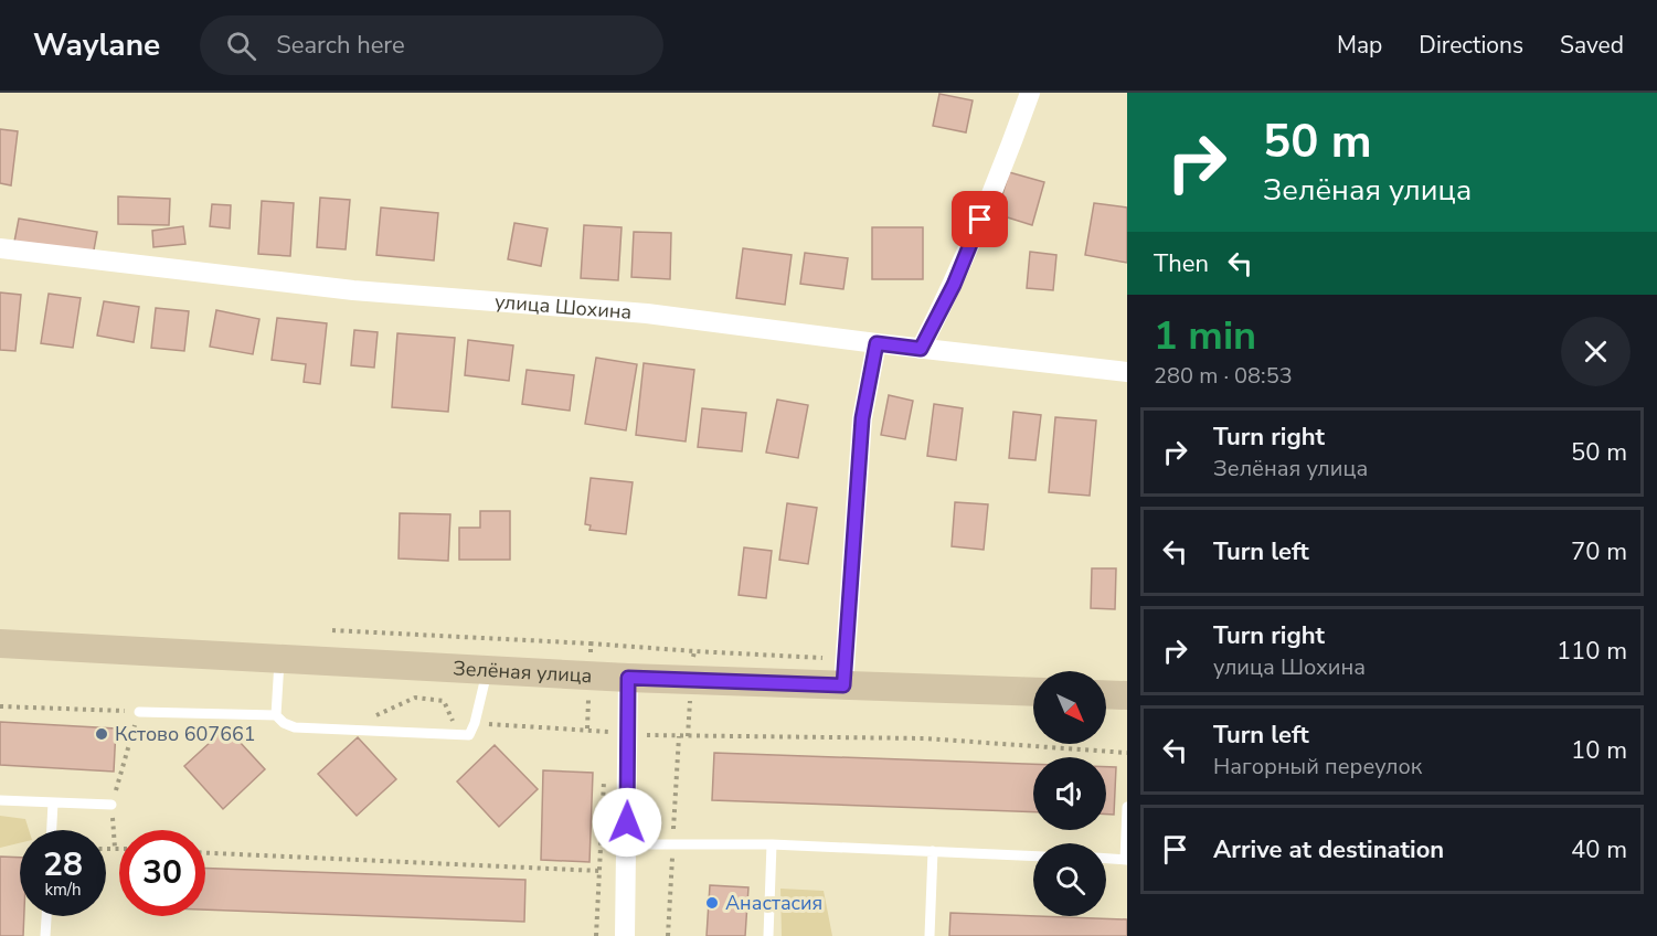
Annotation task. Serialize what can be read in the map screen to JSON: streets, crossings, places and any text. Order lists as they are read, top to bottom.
{
  "streets": {
    "main road": ["Зелёная улица"],
    "street": ["улица Шохина"]
  },
  "places": ["Кстово 607661", "Анастасия"],
  "north": "bottom right",
  "page": {
    "header": "Waylane",
    "search": "Search here",
    "nav": ["Map", "Directions", "Saved"],
    "turn": ["50 m", "Зелёная улица"],
    "then": "Then",
    "heading": ["1 min", "280 m · 08:53"],
    "list": [
      {
        "name": "Turn right",
        "note": "Зелёная улица",
        "value": "50 m"
      },
      {
        "name": "Turn left",
        "value": "70 m"
      },
      {
        "name": "Turn right",
        "note": "улица Шохина",
        "value": "110 m"
      },
      {
        "name": "Turn left",
        "note": "Нагорный переулок",
        "value": "10 m"
      },
      {
        "name": "Arrive at destination",
        "value": "40 m"
      }
    ],
    "speed": "28 km/h",
    "limit": "30"
  }
}
